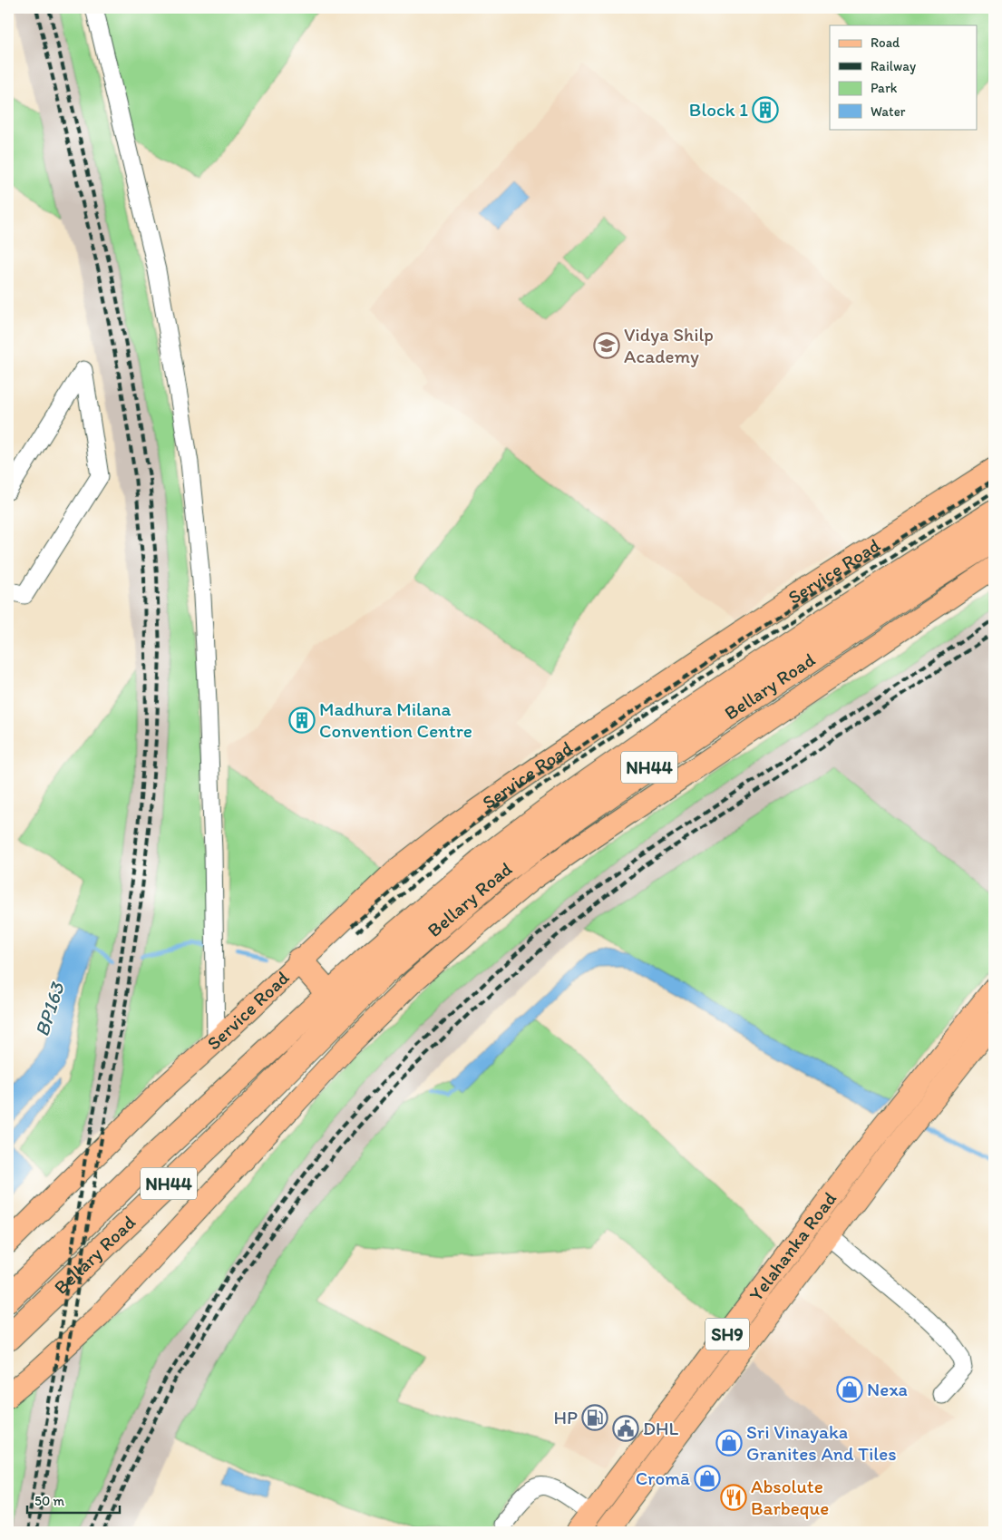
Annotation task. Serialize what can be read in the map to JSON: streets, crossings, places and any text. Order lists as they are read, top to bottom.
{
  "streets": {
    "highway": ["Bellary Road", "NH44"],
    "main road": ["Service Road", "Yelahanka Road", "SH9"]
  },
  "crossings": [
    ["Yelahanka Road", "SH9"]
  ],
  "water": ["BP163"],
  "places": {
    "building": ["Block 1", "Madhura Milana Convention Centre"],
    "school or university": ["Vidya Shilp Academy"],
    "shop": ["Nexa", "Sri Vinayaka Granites And Tiles", "Cromā"],
    "fuel station": ["HP"],
    "public building": ["DHL"],
    "restaurant": ["Absolute Barbeque"]
  },
  "legend": [
    "Road",
    "Railway",
    "Park",
    "Water"
  ],
  "scale_bar": "50 m"
}
